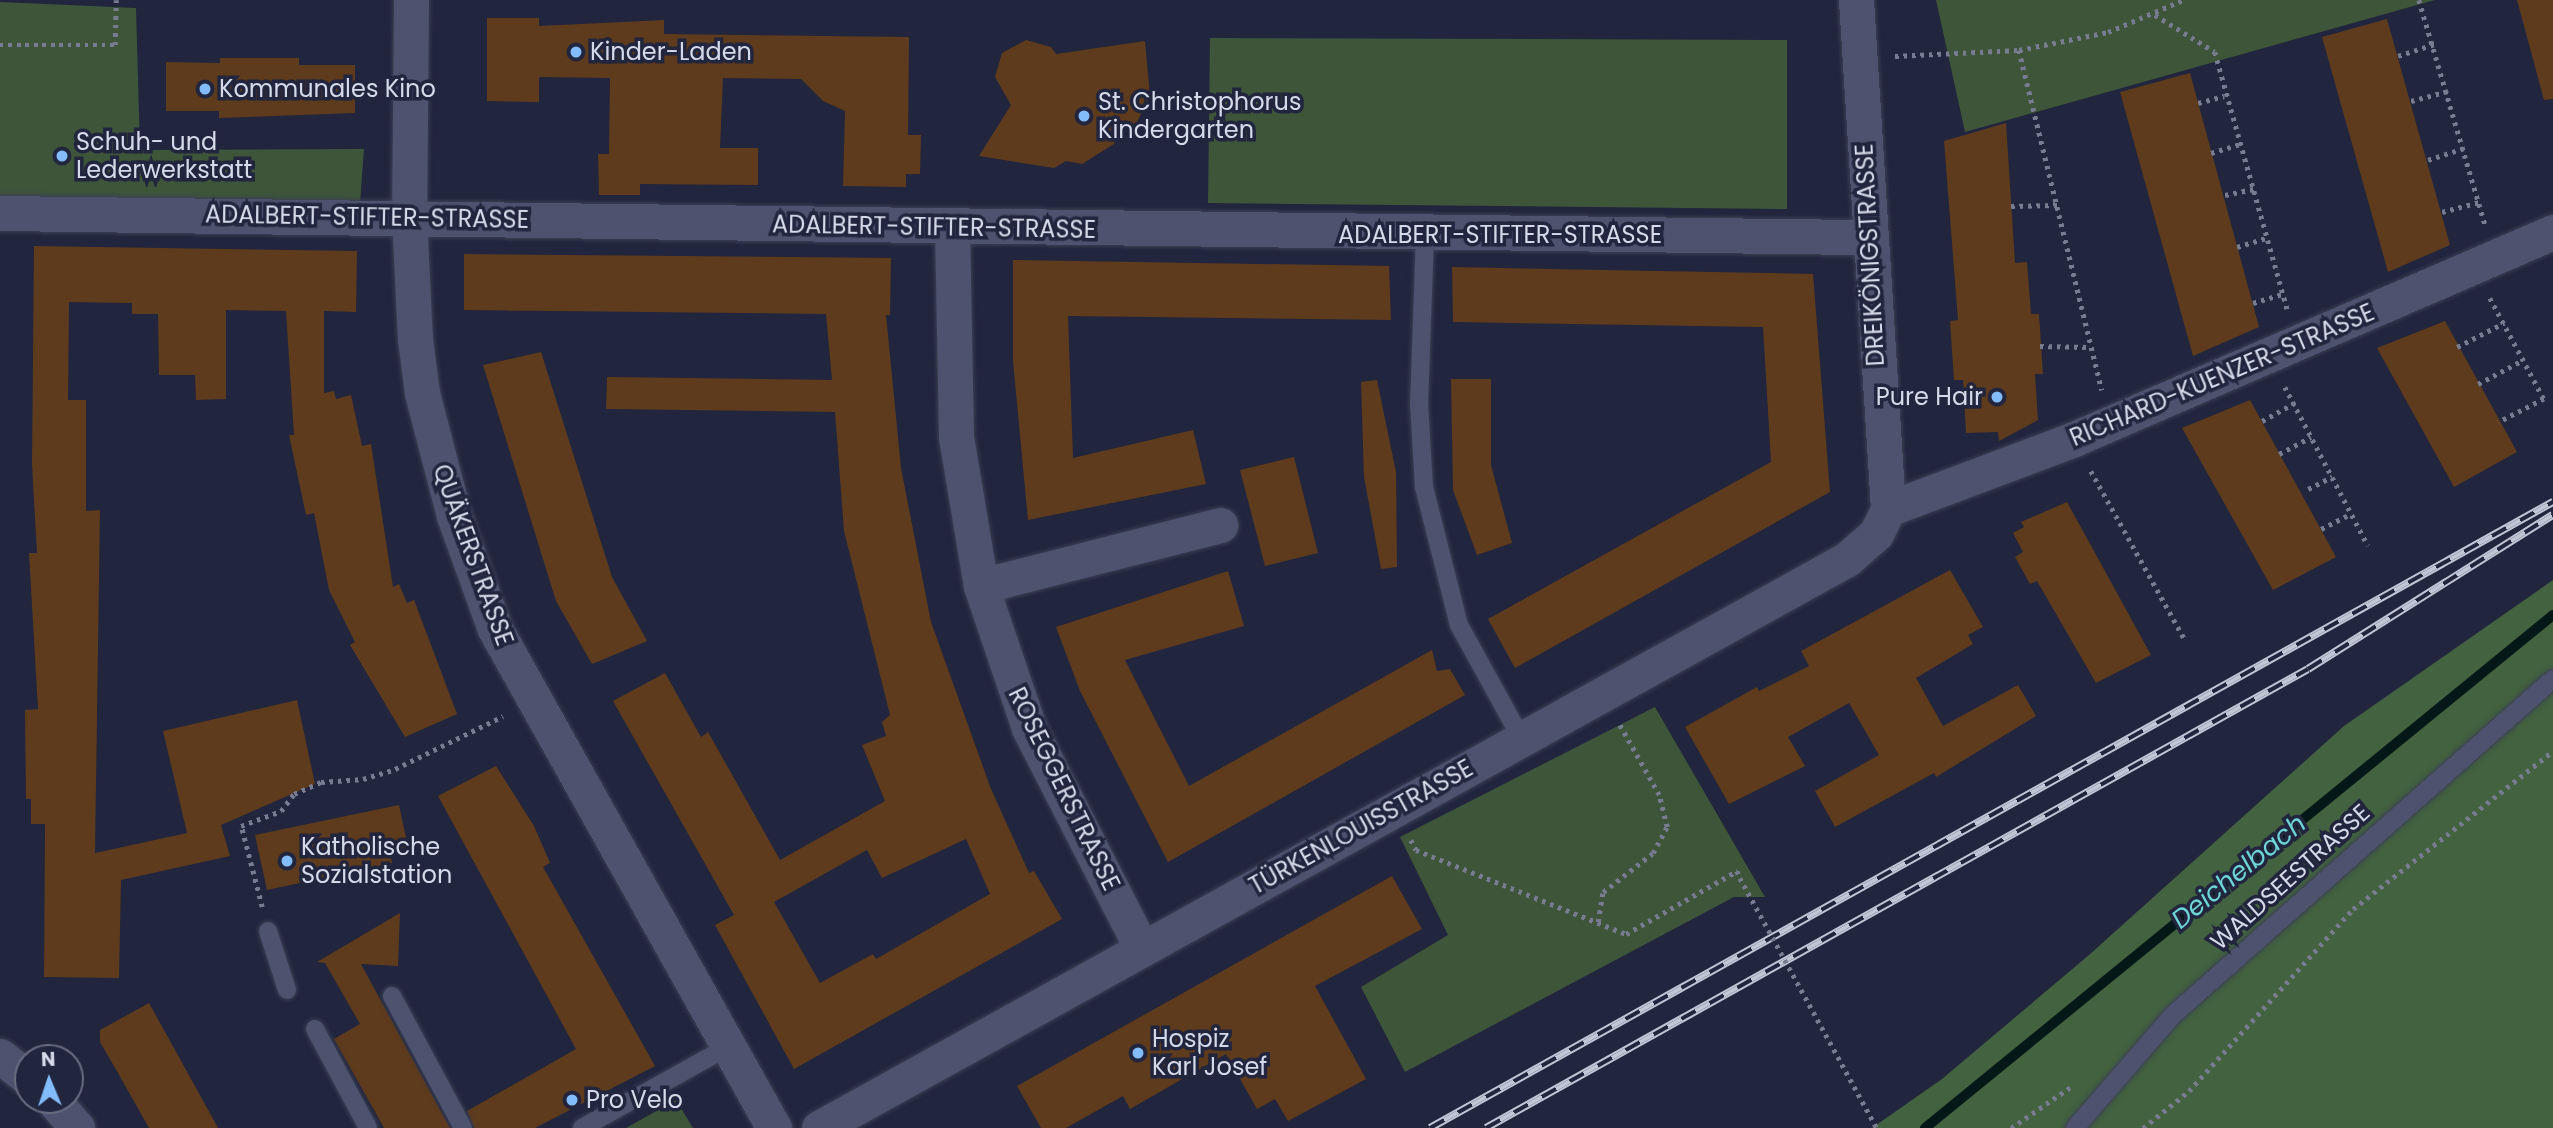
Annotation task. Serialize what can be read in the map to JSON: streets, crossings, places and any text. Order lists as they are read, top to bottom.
{
  "streets": {
    "street": [
      "ADALBERT-STIFTER-STRASSE",
      "DREIKÖNIGSTRASSE",
      "RICHARD-KUENZER-STRASSE",
      "QUÄKERSTRASSE",
      "ROSEGGERSTRASSE",
      "TÜRKENLOUISSTRASSE"
    ],
    "lane": ["WALDSEESTRASSE"]
  },
  "crossings": [
    ["ADALBERT-STIFTER-STRASSE", "DREIKÖNIGSTRASSE"],
    ["ADALBERT-STIFTER-STRASSE", "QUÄKERSTRASSE"],
    ["ADALBERT-STIFTER-STRASSE", "ROSEGGERSTRASSE"],
    ["DREIKÖNIGSTRASSE", "RICHARD-KUENZER-STRASSE"],
    ["DREIKÖNIGSTRASSE", "TÜRKENLOUISSTRASSE"],
    ["RICHARD-KUENZER-STRASSE", "TÜRKENLOUISSTRASSE"],
    ["ROSEGGERSTRASSE", "TÜRKENLOUISSTRASSE"]
  ],
  "water": ["Deichelbach"],
  "places": [
    "Kinder-Laden",
    "Kommunales Kino",
    "St. Christophorus Kindergarten",
    "Schuh- und Lederwerkstatt",
    "Pure Hair",
    "Katholische Sozialstation",
    "Hospiz Karl Josef",
    "Pro Velo"
  ],
  "north": "top"
}
